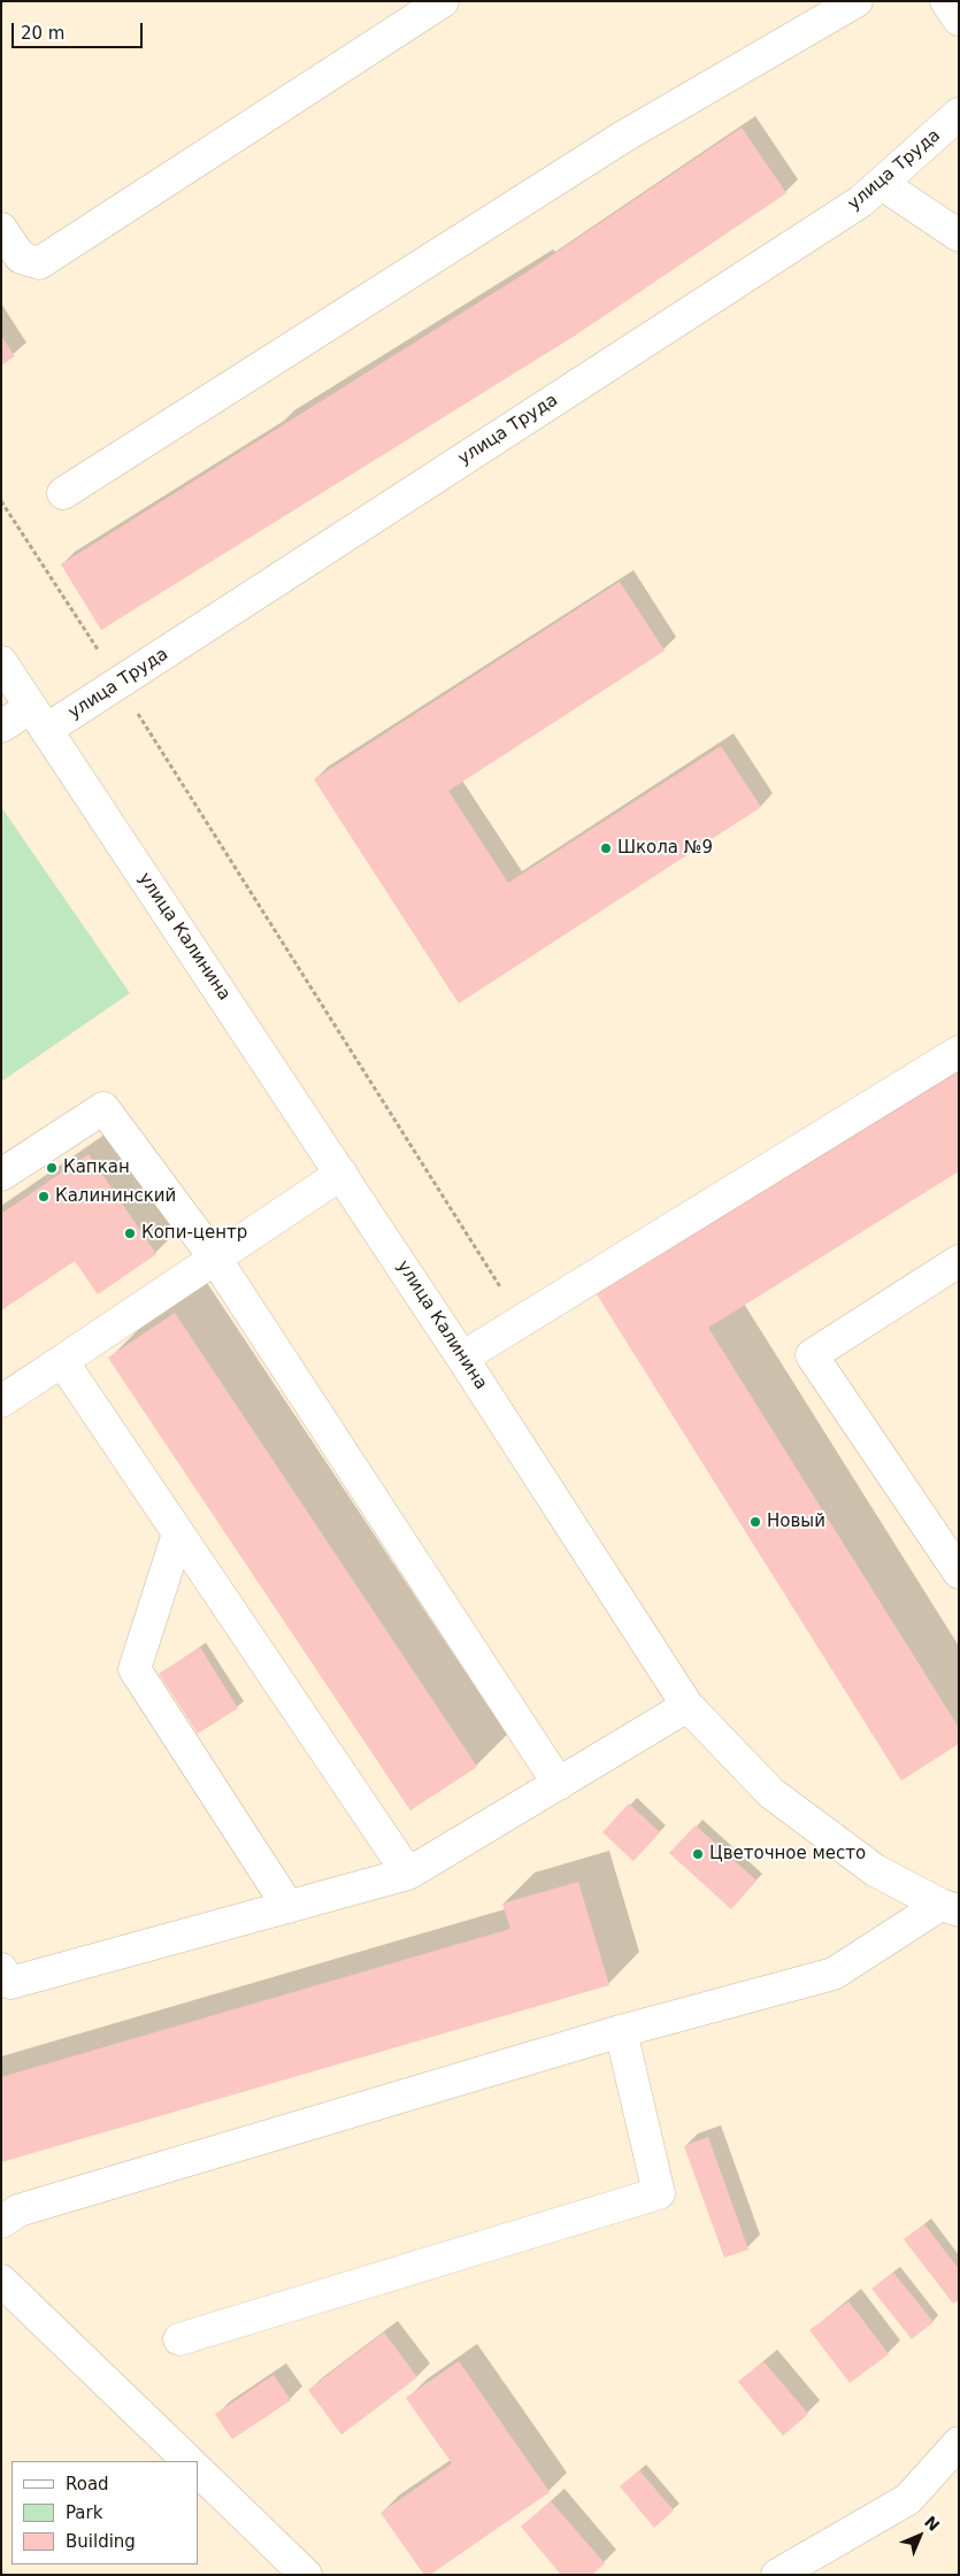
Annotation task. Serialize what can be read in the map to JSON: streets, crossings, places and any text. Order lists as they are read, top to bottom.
{
  "streets": {
    "street": ["улица Труда", "улица Калинина"]
  },
  "crossings": [
    ["улица Труда", "улица Калинина"]
  ],
  "places": [
    "Школа №9",
    "Капкан",
    "Калининский",
    "Копи-центр",
    "Новый",
    "Цветочное место"
  ],
  "legend": ["Road", "Park", "Building"],
  "scale_bar": "20 m",
  "north": "top right"
}
